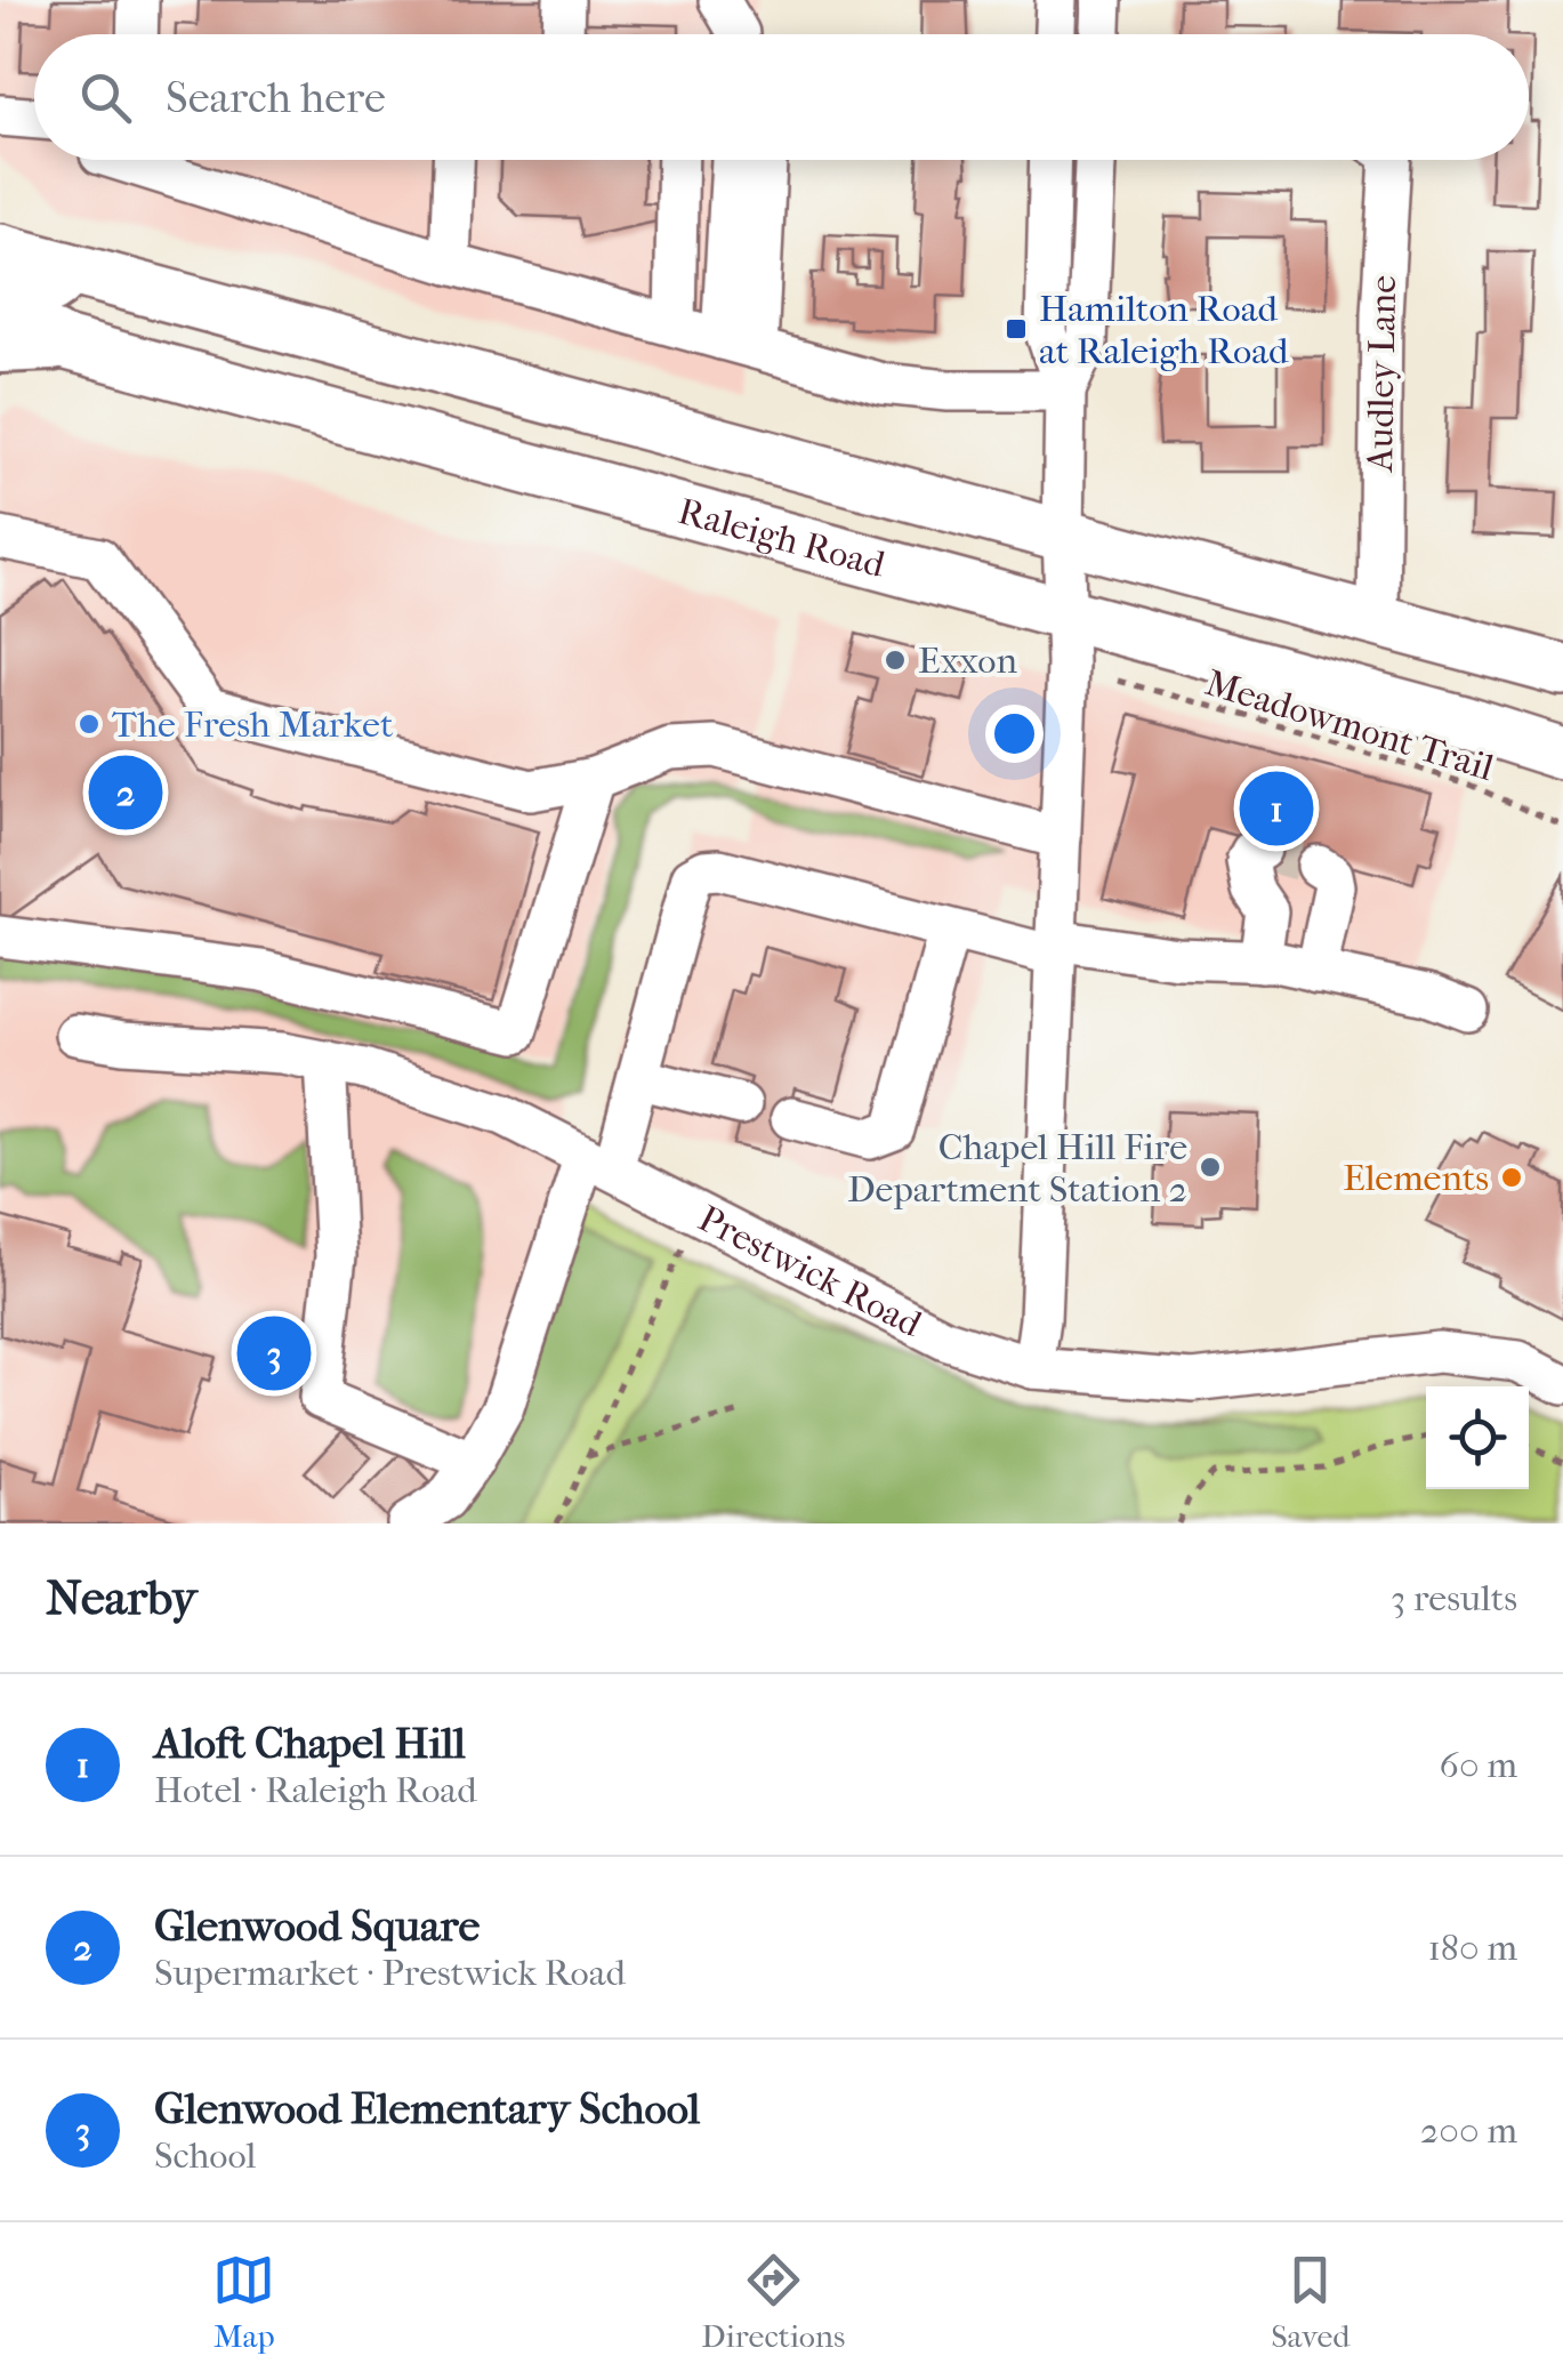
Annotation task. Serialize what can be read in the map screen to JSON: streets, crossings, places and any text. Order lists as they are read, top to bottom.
{
  "streets": {
    "main road": ["Raleigh Road"],
    "street": ["Audley Lane", "Prestwick Road"],
    "path": ["Meadowmont Trail"]
  },
  "crossings": [
    ["Audley Lane", "Raleigh Road"]
  ],
  "places": {
    "transit": ["Hamilton Road at Raleigh Road"],
    "other": [
      "Exxon",
      "The Fresh Market",
      "Chapel Hill Fire Department Station 2",
      "Elements"
    ]
  },
  "page": {
    "search": "Search here",
    "pins": ["2", "1", "3"],
    "heading": ["Nearby", "3 results"],
    "list": [
      {
        "mark": "1",
        "name": "Aloft Chapel Hill",
        "note": "Hotel · Raleigh Road",
        "value": "60 m"
      },
      {
        "mark": "2",
        "name": "Glenwood Square",
        "note": "Supermarket · Prestwick Road",
        "value": "180 m"
      },
      {
        "mark": "3",
        "name": "Glenwood Elementary School",
        "note": "School",
        "value": "200 m"
      }
    ],
    "nav": ["Map", "Directions", "Saved"]
  }
}
